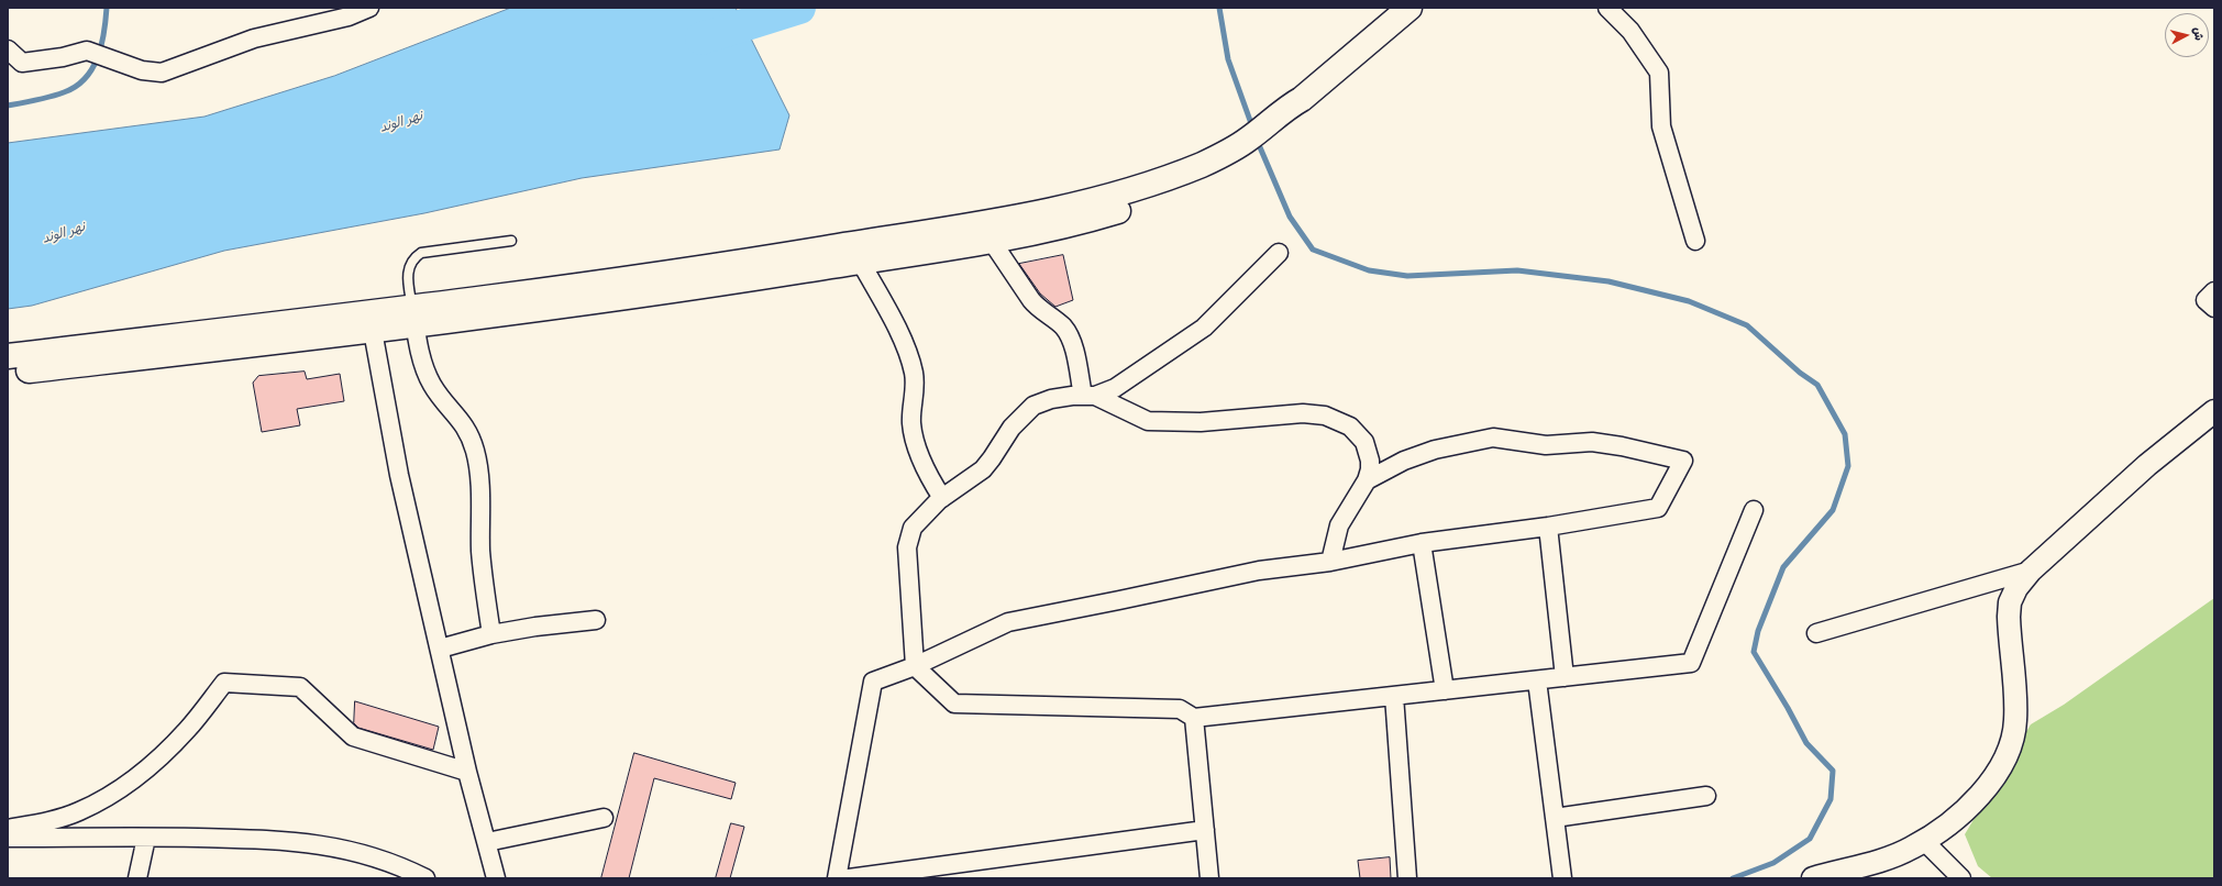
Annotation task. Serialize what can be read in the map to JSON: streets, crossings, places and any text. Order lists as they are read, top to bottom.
{
  "water": ["نهر الوند"],
  "north": "right"
}
